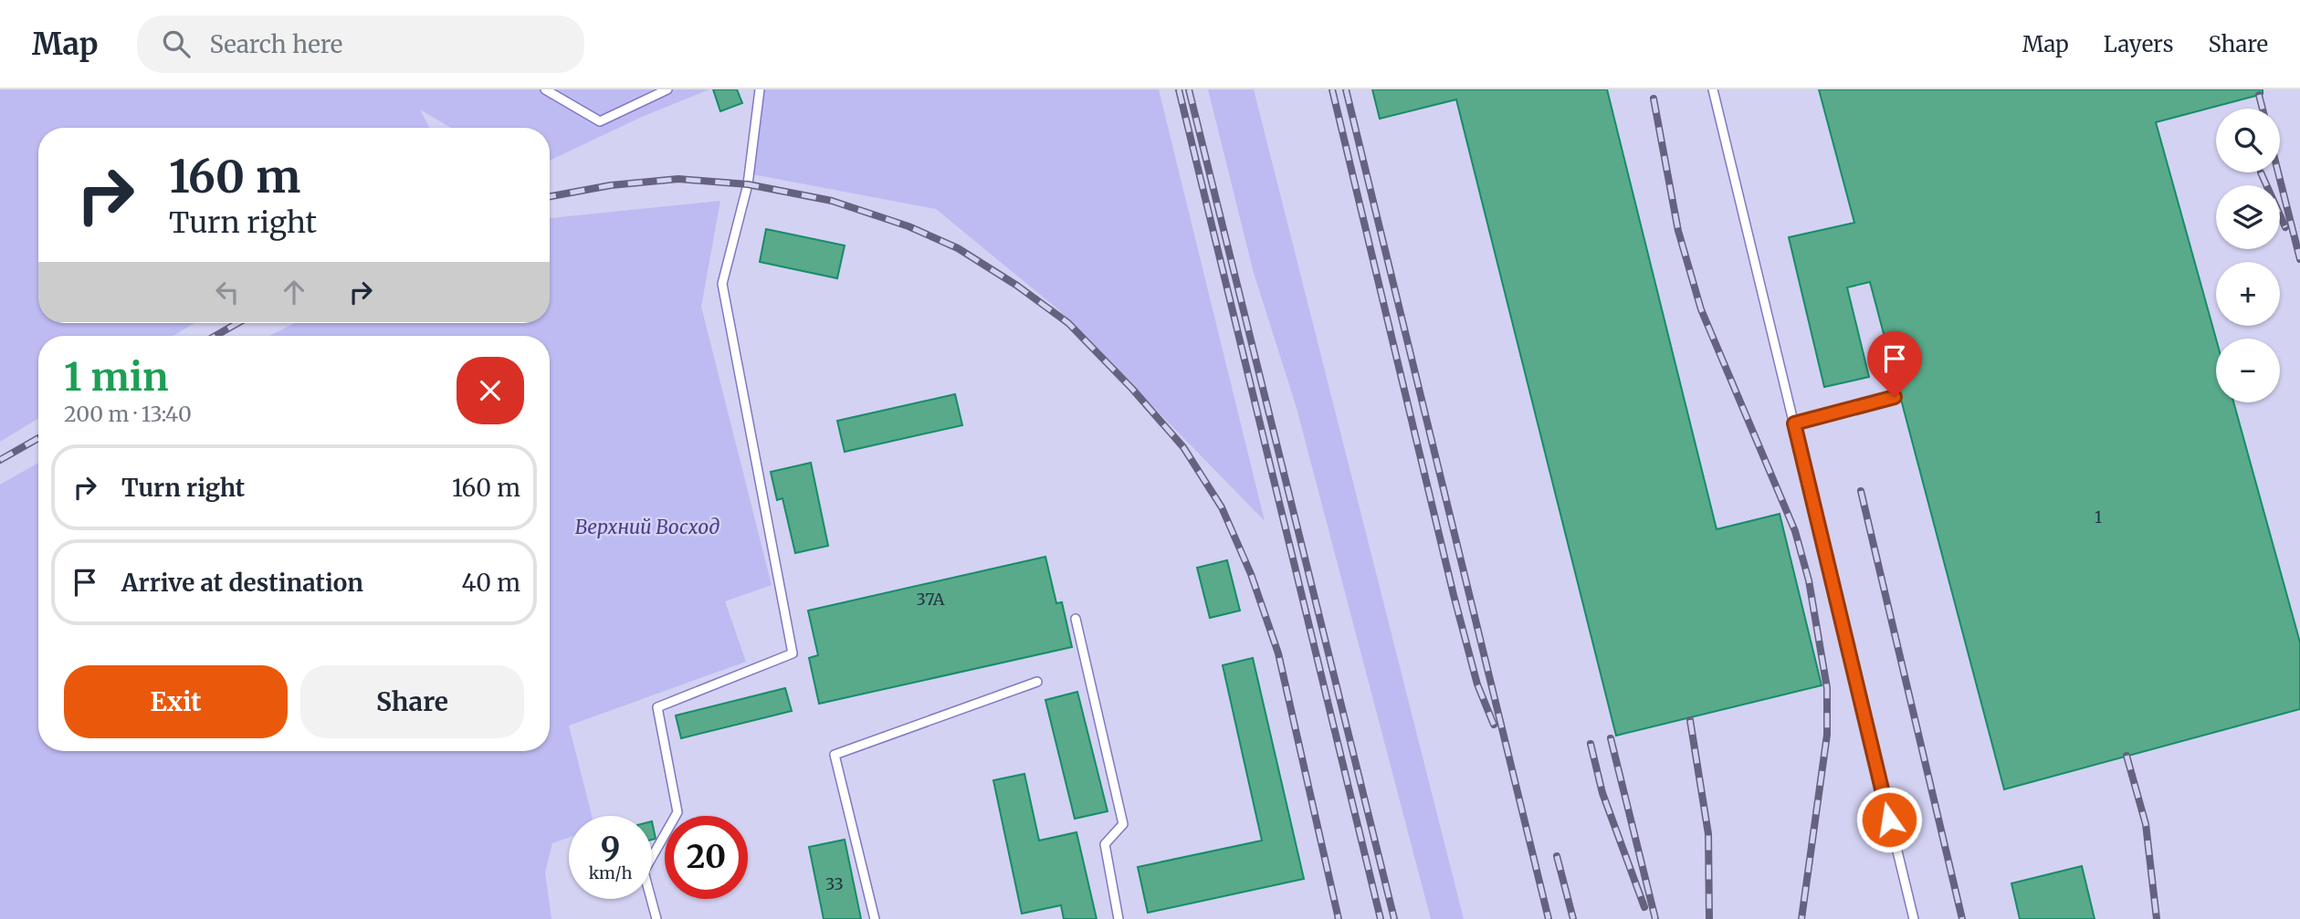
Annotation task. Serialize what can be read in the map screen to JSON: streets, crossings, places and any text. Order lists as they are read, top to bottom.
{
  "parks": ["Верхний Восход"],
  "house_numbers": ["1", "37А", "33"],
  "page": {
    "header": "Map",
    "search": "Search here",
    "nav": ["Map", "Layers", "Share"],
    "map_buttons": ["+", "−"],
    "turn": ["160 m", "Turn right"],
    "heading": ["1 min", "200 m · 13:40"],
    "list": [
      {
        "name": "Turn right",
        "value": "160 m"
      },
      {
        "name": "Arrive at destination",
        "value": "40 m"
      }
    ],
    "buttons": ["Exit", "Share"],
    "speed": "9 km/h",
    "limit": "20"
  }
}
